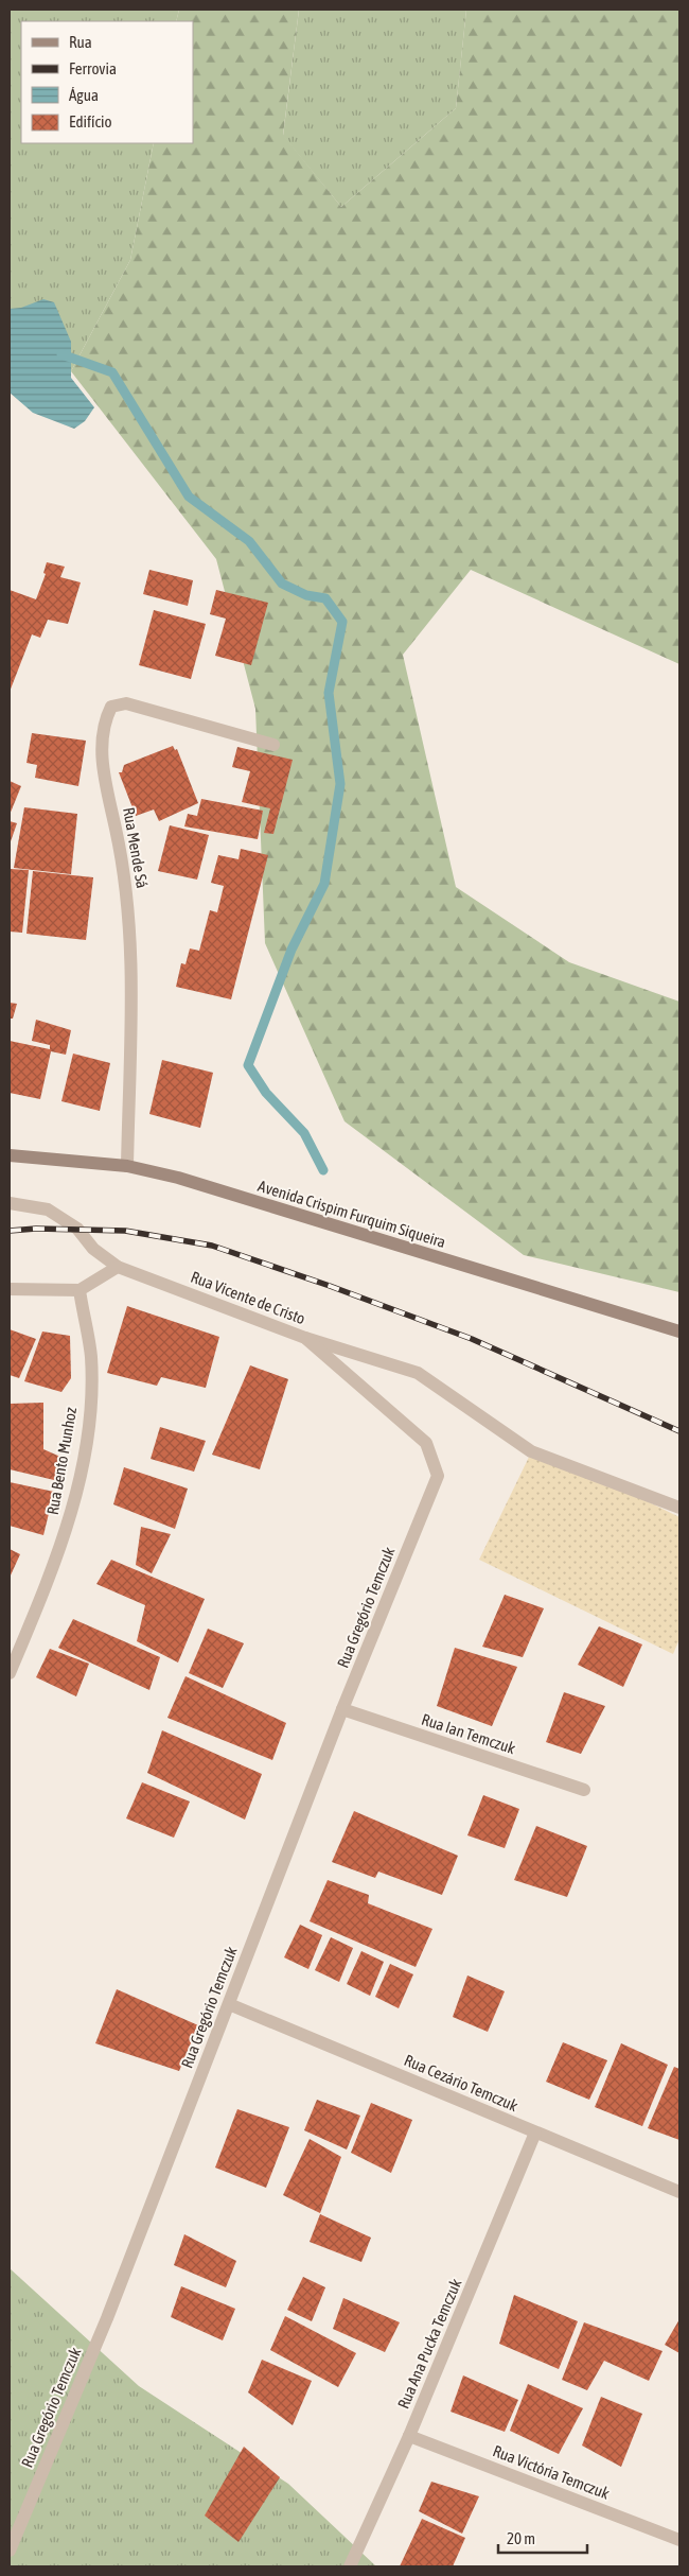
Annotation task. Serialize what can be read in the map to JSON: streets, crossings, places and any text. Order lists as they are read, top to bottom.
{
  "streets": {
    "main road": ["Avenida Crispim Furquim Siqueira"],
    "street": [
      "Rua Mende Sá",
      "Rua Vicente de Cristo",
      "Rua Bento Munhoz",
      "Rua Gregório Temczuk",
      "Rua Ian Temczuk",
      "Rua Cezário Temczuk",
      "Rua Ana Pucka Temczuk",
      "Rua Victória Temczuk"
    ]
  },
  "crossings": [
    ["Rua Mende Sá", "Avenida Crispim Furquim Siqueira"],
    ["Rua Vicente de Cristo", "Rua Gregório Temczuk"],
    ["Rua Gregório Temczuk", "Rua Ian Temczuk"],
    ["Rua Gregório Temczuk", "Rua Cezário Temczuk"],
    ["Rua Cezário Temczuk", "Rua Ana Pucka Temczuk"],
    ["Rua Ana Pucka Temczuk", "Rua Victória Temczuk"]
  ],
  "legend": [
    "Rua",
    "Ferrovia",
    "Água",
    "Edifício"
  ],
  "scale_bar": "20 m"
}
